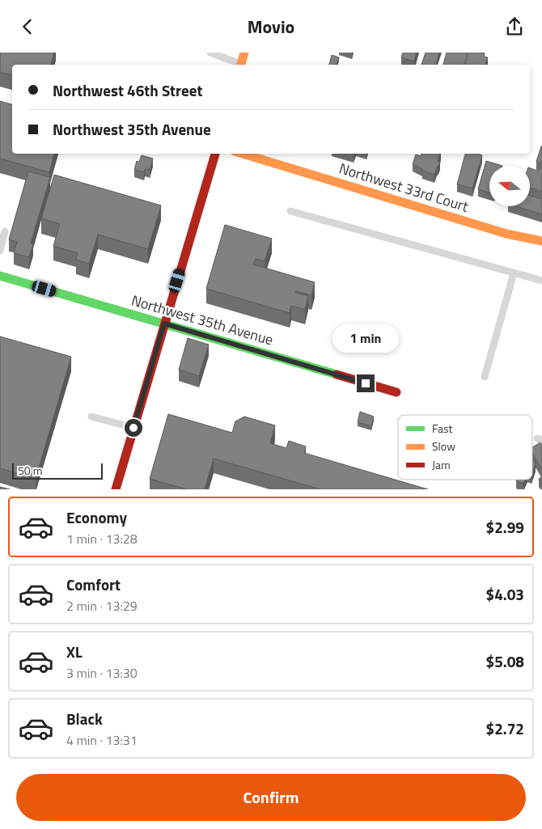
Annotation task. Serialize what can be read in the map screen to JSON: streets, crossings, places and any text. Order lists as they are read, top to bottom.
{
  "streets": {
    "street": ["Northwest 33rd Court", "Northwest 35th Avenue"]
  },
  "legend": ["Fast", "Slow", "Jam"],
  "scale_bar": "50 m",
  "north": "left",
  "page": {
    "header": "Movio",
    "banner": ["Northwest 46th Street", "Northwest 35th Avenue"],
    "bubble": "1 min",
    "scale": "50 m",
    "list": [
      {
        "name": "Economy",
        "note": "1 min · 13:28",
        "value": "$2.99"
      },
      {
        "name": "Comfort",
        "note": "2 min · 13:29",
        "value": "$4.03"
      },
      {
        "name": "XL",
        "note": "3 min · 13:30",
        "value": "$5.08"
      },
      {
        "name": "Black",
        "note": "4 min · 13:31",
        "value": "$2.72"
      }
    ],
    "buttons": "Confirm"
  }
}
